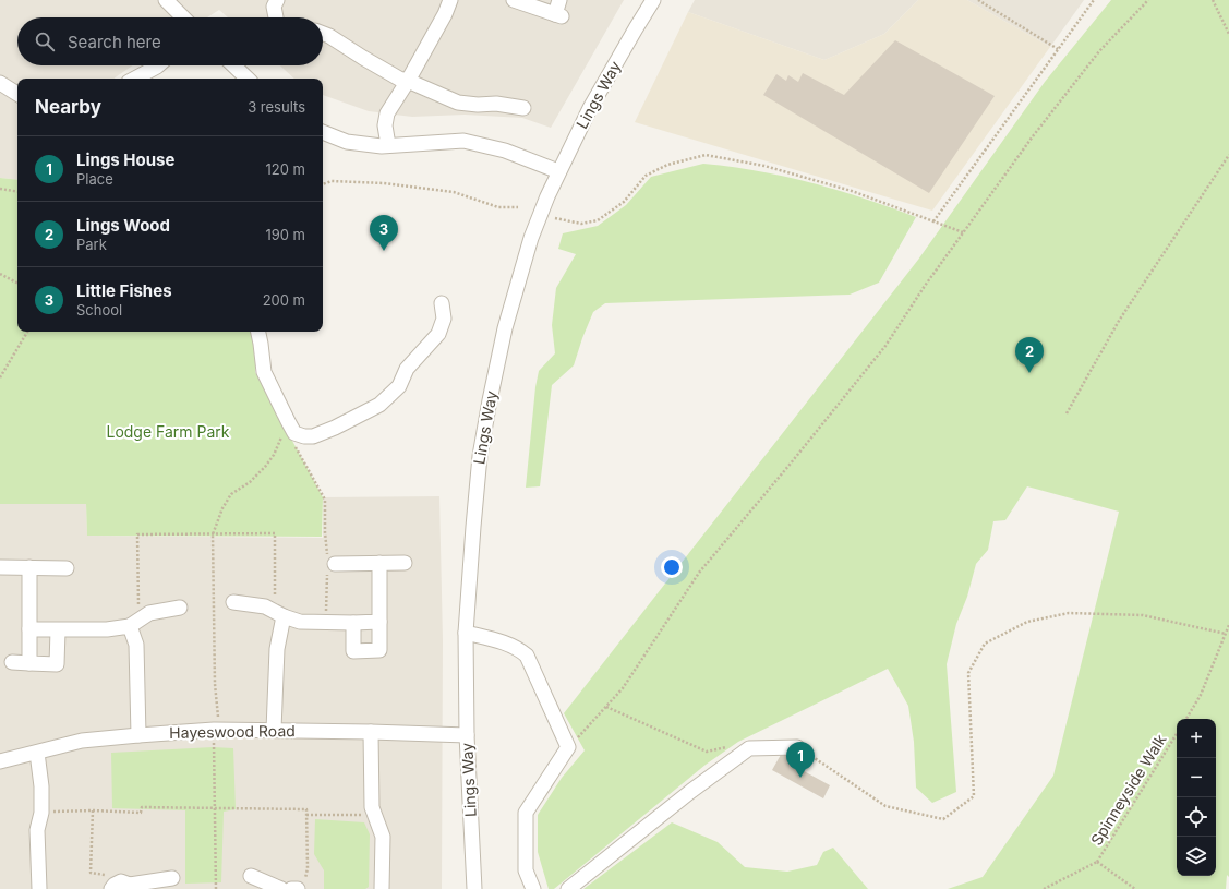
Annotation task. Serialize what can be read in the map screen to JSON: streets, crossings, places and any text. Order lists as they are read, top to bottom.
{
  "streets": {
    "street": ["Lings Way", "Hayeswood Road"],
    "path": ["Spinneyside Walk"]
  },
  "crossings": [
    ["Lings Way", "Hayeswood Road"]
  ],
  "parks": ["Lodge Farm Park"],
  "page": {
    "search": "Search here",
    "heading": ["Nearby", "3 results"],
    "list": [
      {
        "mark": "1",
        "name": "Lings House",
        "note": "Place",
        "value": "120 m"
      },
      {
        "mark": "2",
        "name": "Lings Wood",
        "note": "Park",
        "value": "190 m"
      },
      {
        "mark": "3",
        "name": "Little Fishes",
        "note": "School",
        "value": "200 m"
      }
    ],
    "pins": ["3", "2", "1"],
    "map_buttons": ["+", "−"]
  }
}
